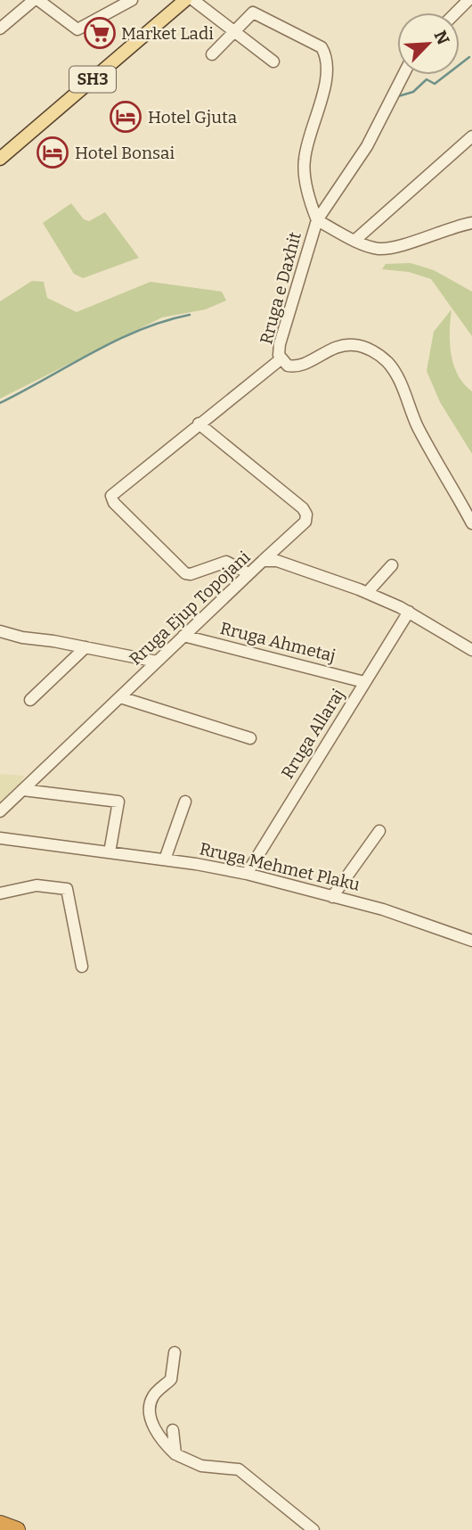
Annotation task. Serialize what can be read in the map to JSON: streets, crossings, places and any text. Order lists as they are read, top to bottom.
{
  "streets": {
    "main road": ["SH3"],
    "street": [
      "Rruga e Daxhit",
      "Rruga Ejup Topojani",
      "Rruga Ahmetaj",
      "Rruga Allaraj",
      "Rruga Mehmet Plaku"
    ]
  },
  "crossings": [
    ["Rruga Ejup Topojani", "Rruga Ahmetaj"],
    ["Rruga Ejup Topojani", "Rruga Allaraj"],
    ["Rruga Ahmetaj", "Rruga Allaraj"],
    ["Rruga Allaraj", "Rruga Mehmet Plaku"]
  ],
  "places": {
    "supermarket": ["Market Ladi"],
    "hotel": ["Hotel Gjuta", "Hotel Bonsai"]
  },
  "north": "top right"
}
